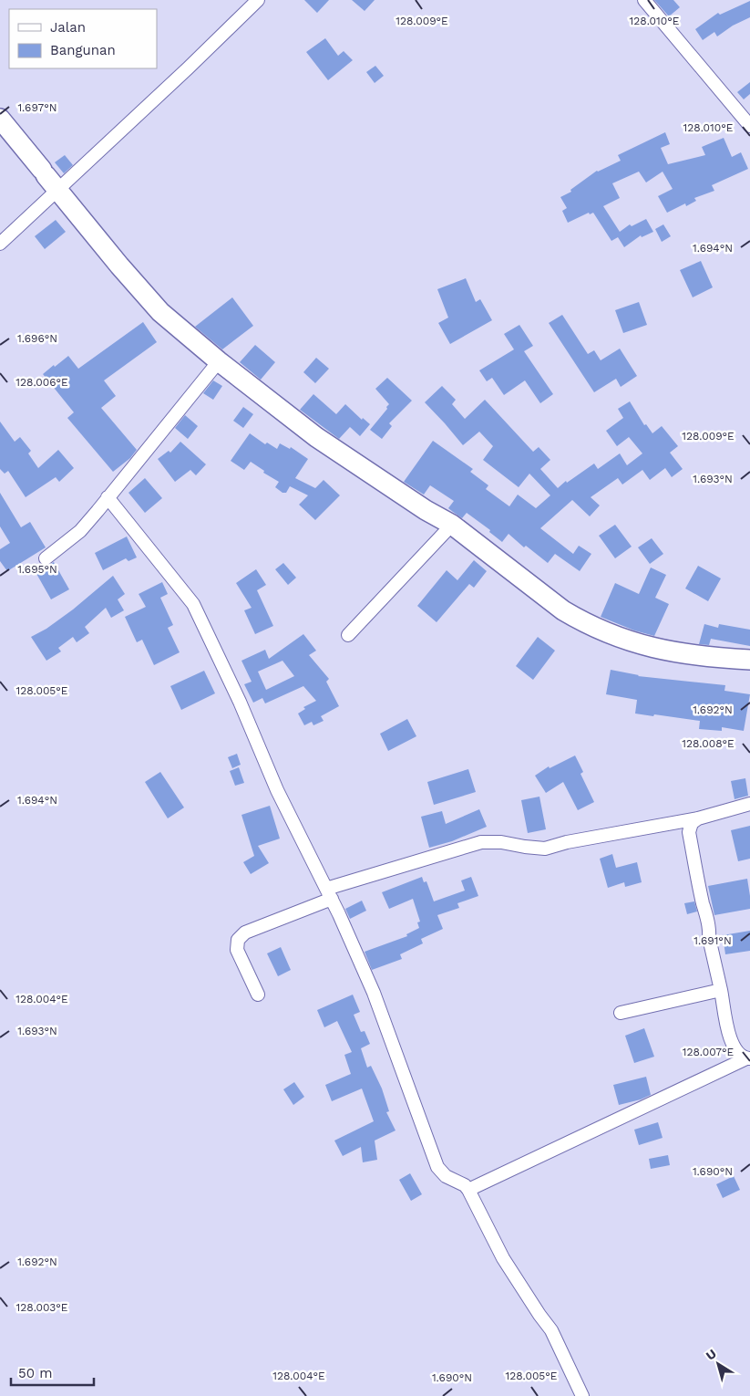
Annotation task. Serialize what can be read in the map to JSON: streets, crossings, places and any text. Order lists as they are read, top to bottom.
{
  "legend": ["Jalan", "Bangunan"],
  "scale_bar": "50 m",
  "north": "top left",
  "coordinates": [
    "128.009°E",
    "128.010°E",
    "1.697°N",
    "1.694°N",
    "1.696°N",
    "128.006°E",
    "1.693°N",
    "1.695°N",
    "128.005°E",
    "1.692°N",
    "128.008°E",
    "1.691°N",
    "128.004°E",
    "128.007°E",
    "1.690°N",
    "128.003°E"
  ]
}
